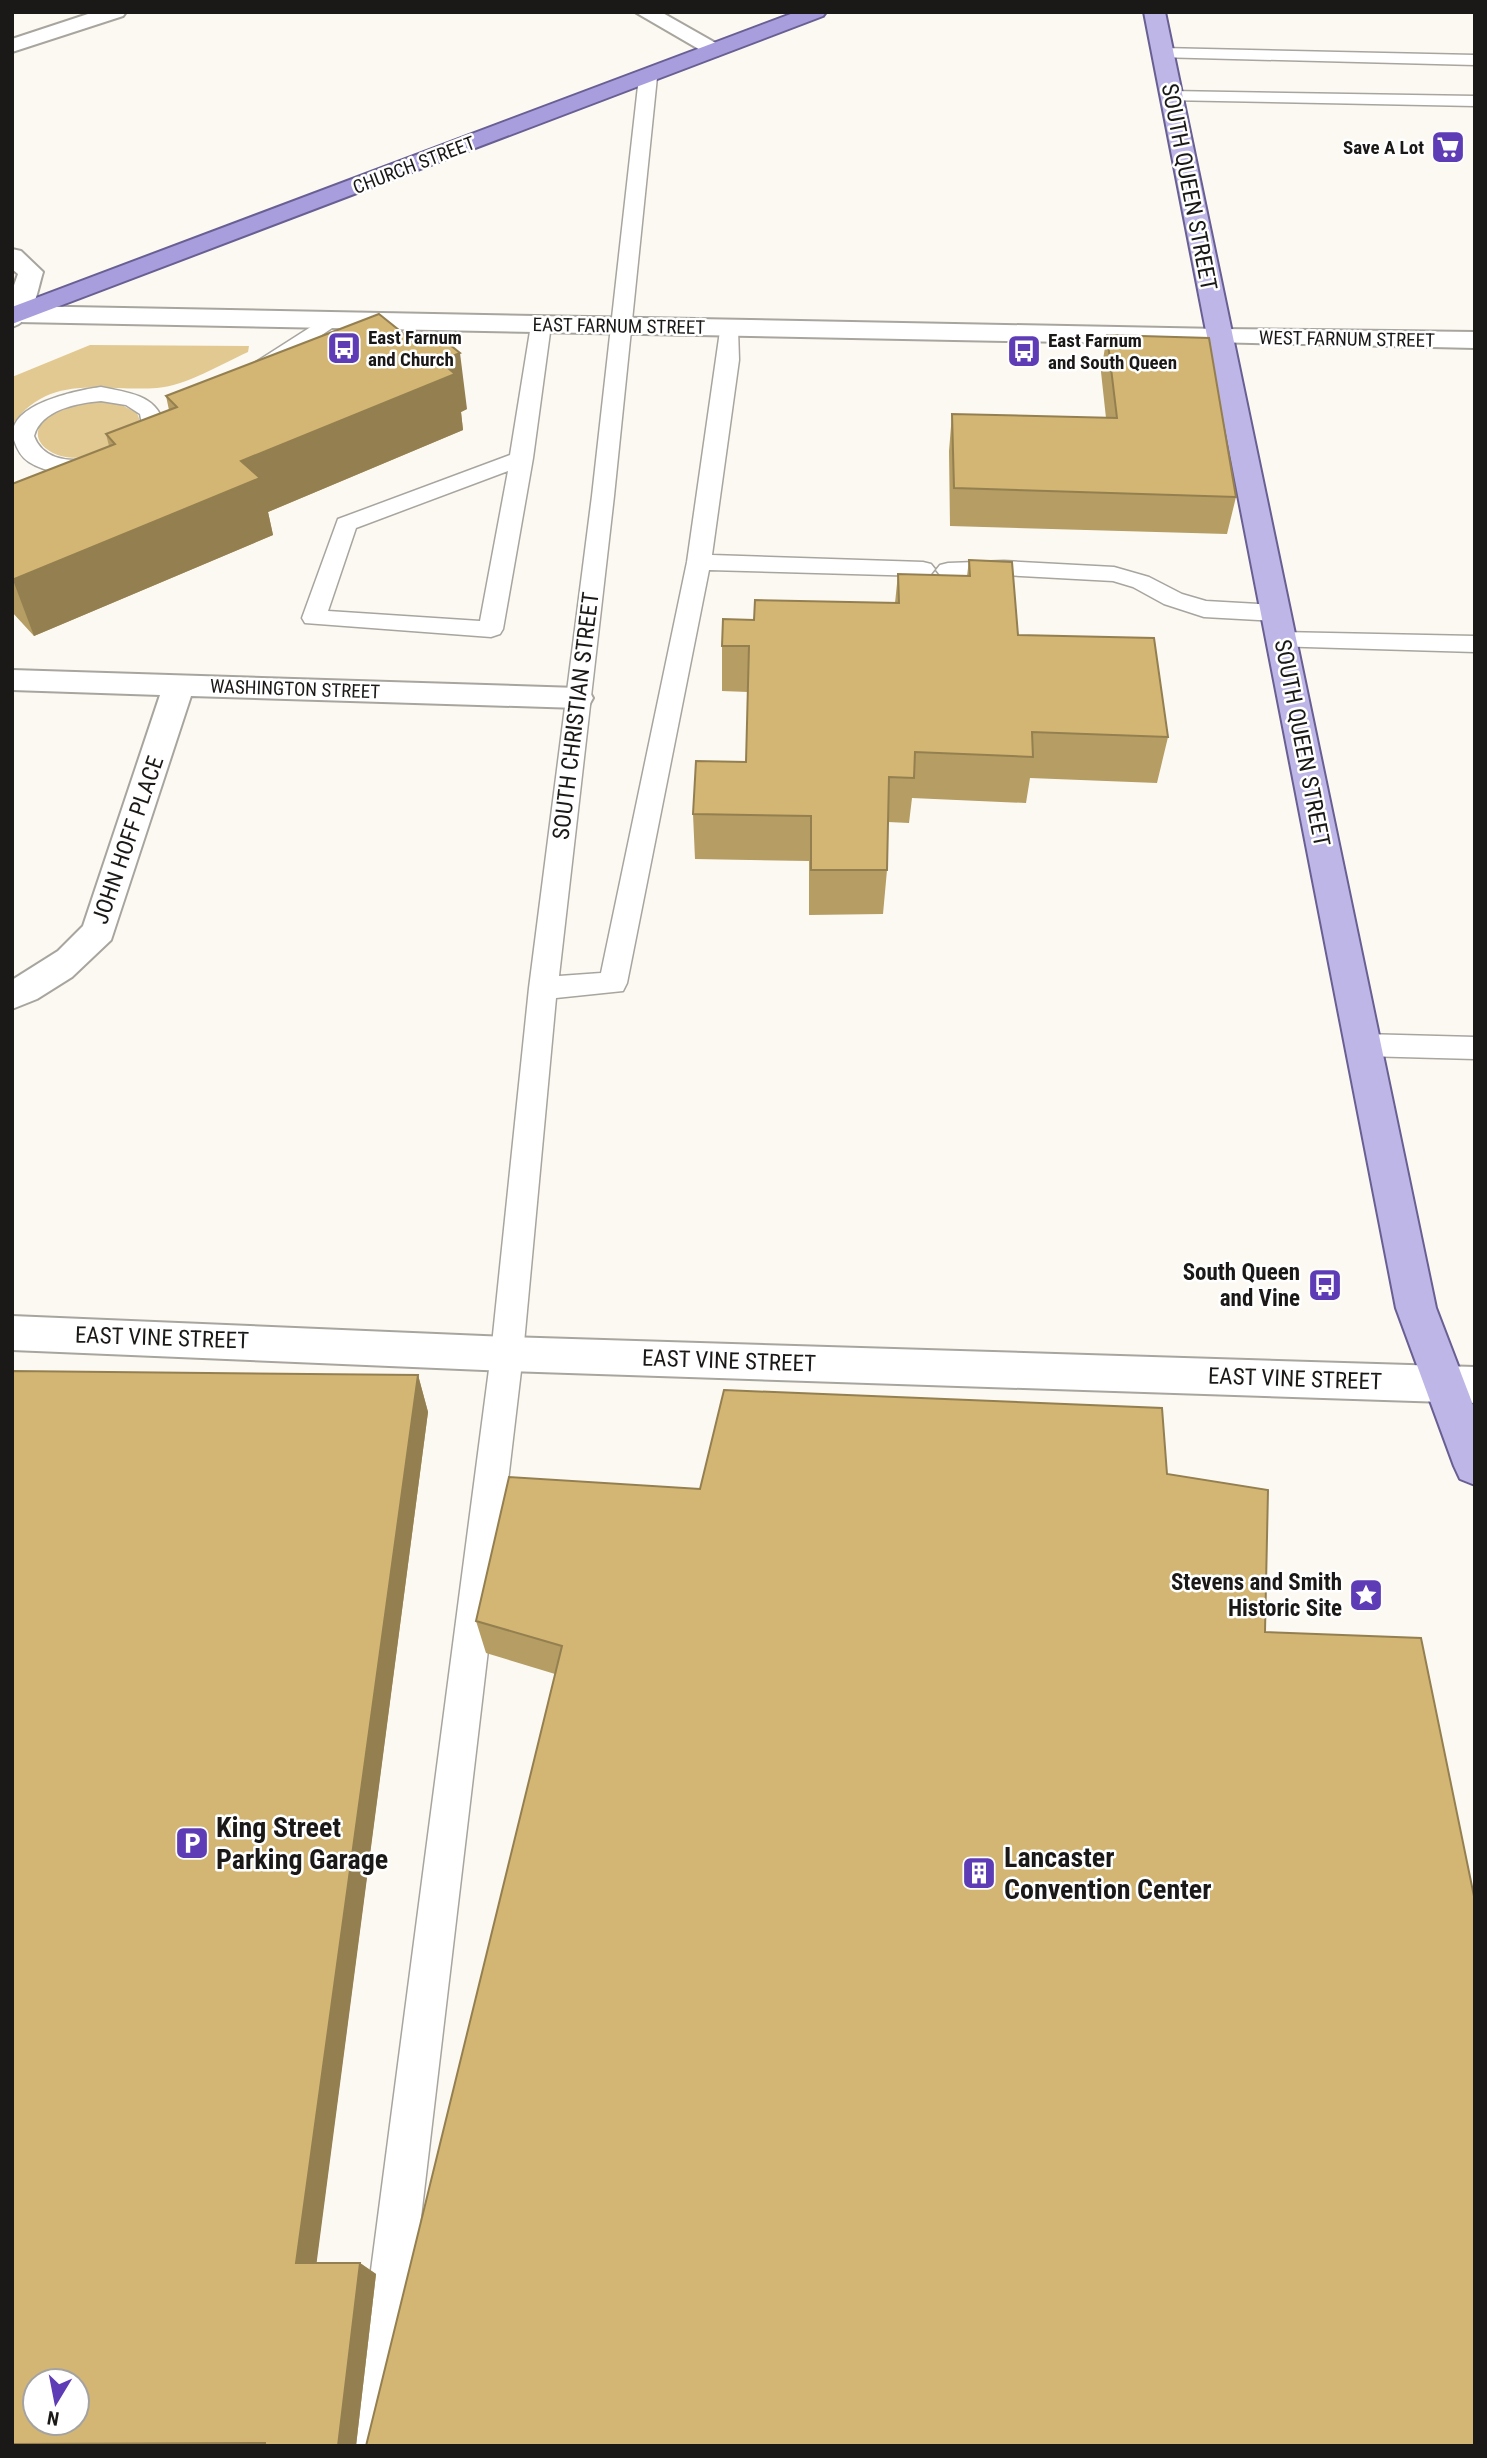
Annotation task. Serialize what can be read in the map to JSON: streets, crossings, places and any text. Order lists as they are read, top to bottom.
{
  "streets": {
    "highway": ["CHURCH STREET"],
    "main road": ["SOUTH QUEEN STREET"],
    "street": [
      "EAST FARNUM STREET",
      "WEST FARNUM STREET",
      "WASHINGTON STREET",
      "JOHN HOFF PLACE",
      "EAST VINE STREET"
    ],
    "lane": ["SOUTH CHRISTIAN STREET"]
  },
  "crossings": [
    ["CHURCH STREET", "EAST FARNUM STREET"],
    ["CHURCH STREET", "SOUTH CHRISTIAN STREET"],
    ["SOUTH QUEEN STREET", "EAST FARNUM STREET"],
    ["SOUTH QUEEN STREET", "WEST FARNUM STREET"],
    ["SOUTH QUEEN STREET", "EAST VINE STREET"],
    ["EAST FARNUM STREET", "WEST FARNUM STREET"],
    ["EAST FARNUM STREET", "SOUTH CHRISTIAN STREET"],
    ["WASHINGTON STREET", "SOUTH CHRISTIAN STREET"],
    ["WASHINGTON STREET", "JOHN HOFF PLACE"],
    ["SOUTH CHRISTIAN STREET", "EAST VINE STREET"]
  ],
  "places": {
    "supermarket": ["Save A Lot"],
    "bus stop": ["East Farnum and Church", "East Farnum and South Queen", "South Queen and Vine"],
    "place": ["Stevens and Smith Historic Site"],
    "parking": ["King Street Parking Garage"],
    "building": ["Lancaster Convention Center"]
  },
  "north": "bottom"
}
